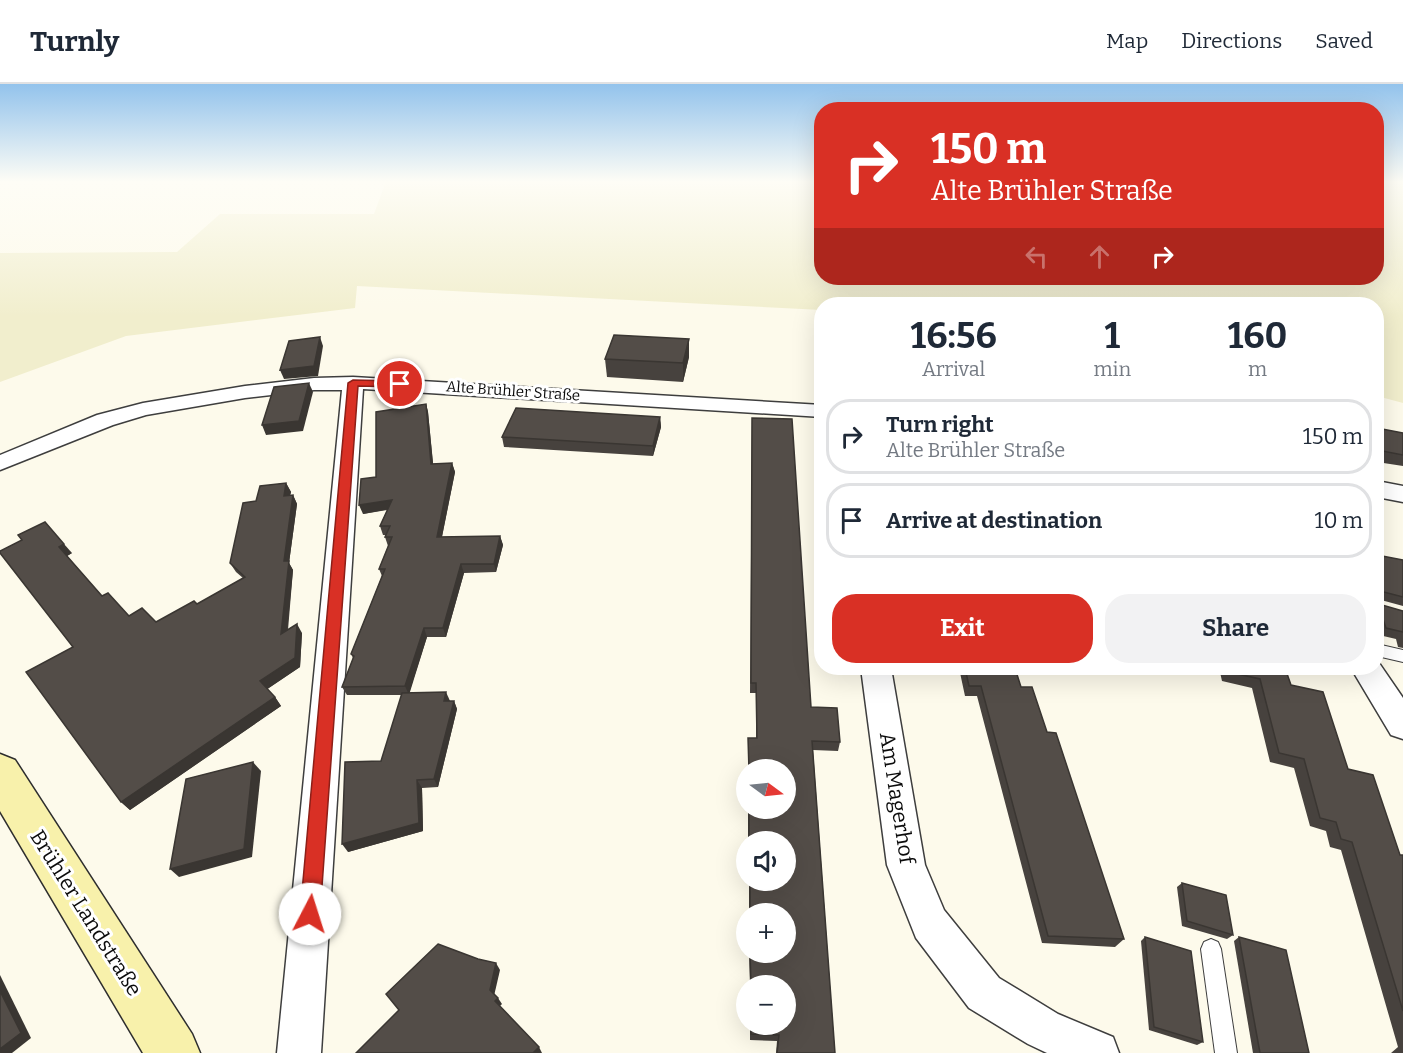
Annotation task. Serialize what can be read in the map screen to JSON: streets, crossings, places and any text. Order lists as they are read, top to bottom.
{
  "streets": {
    "street": ["Alte Brühler Straße", "Am Magerhof", "Brühler Landstraße"]
  },
  "north": "right",
  "page": {
    "header": "Turnly",
    "nav": ["Map", "Directions", "Saved"],
    "turn": ["150 m", "Alte Brühler Straße"],
    "eta": [
      "16:56",
      "Arrival",
      "1",
      "min",
      "160",
      "m"
    ],
    "list": [
      {
        "name": "Turn right",
        "note": "Alte Brühler Straße",
        "value": "150 m"
      },
      {
        "name": "Arrive at destination",
        "value": "10 m"
      }
    ],
    "buttons": ["Exit", "Share"],
    "map_buttons": ["+", "−"]
  }
}
